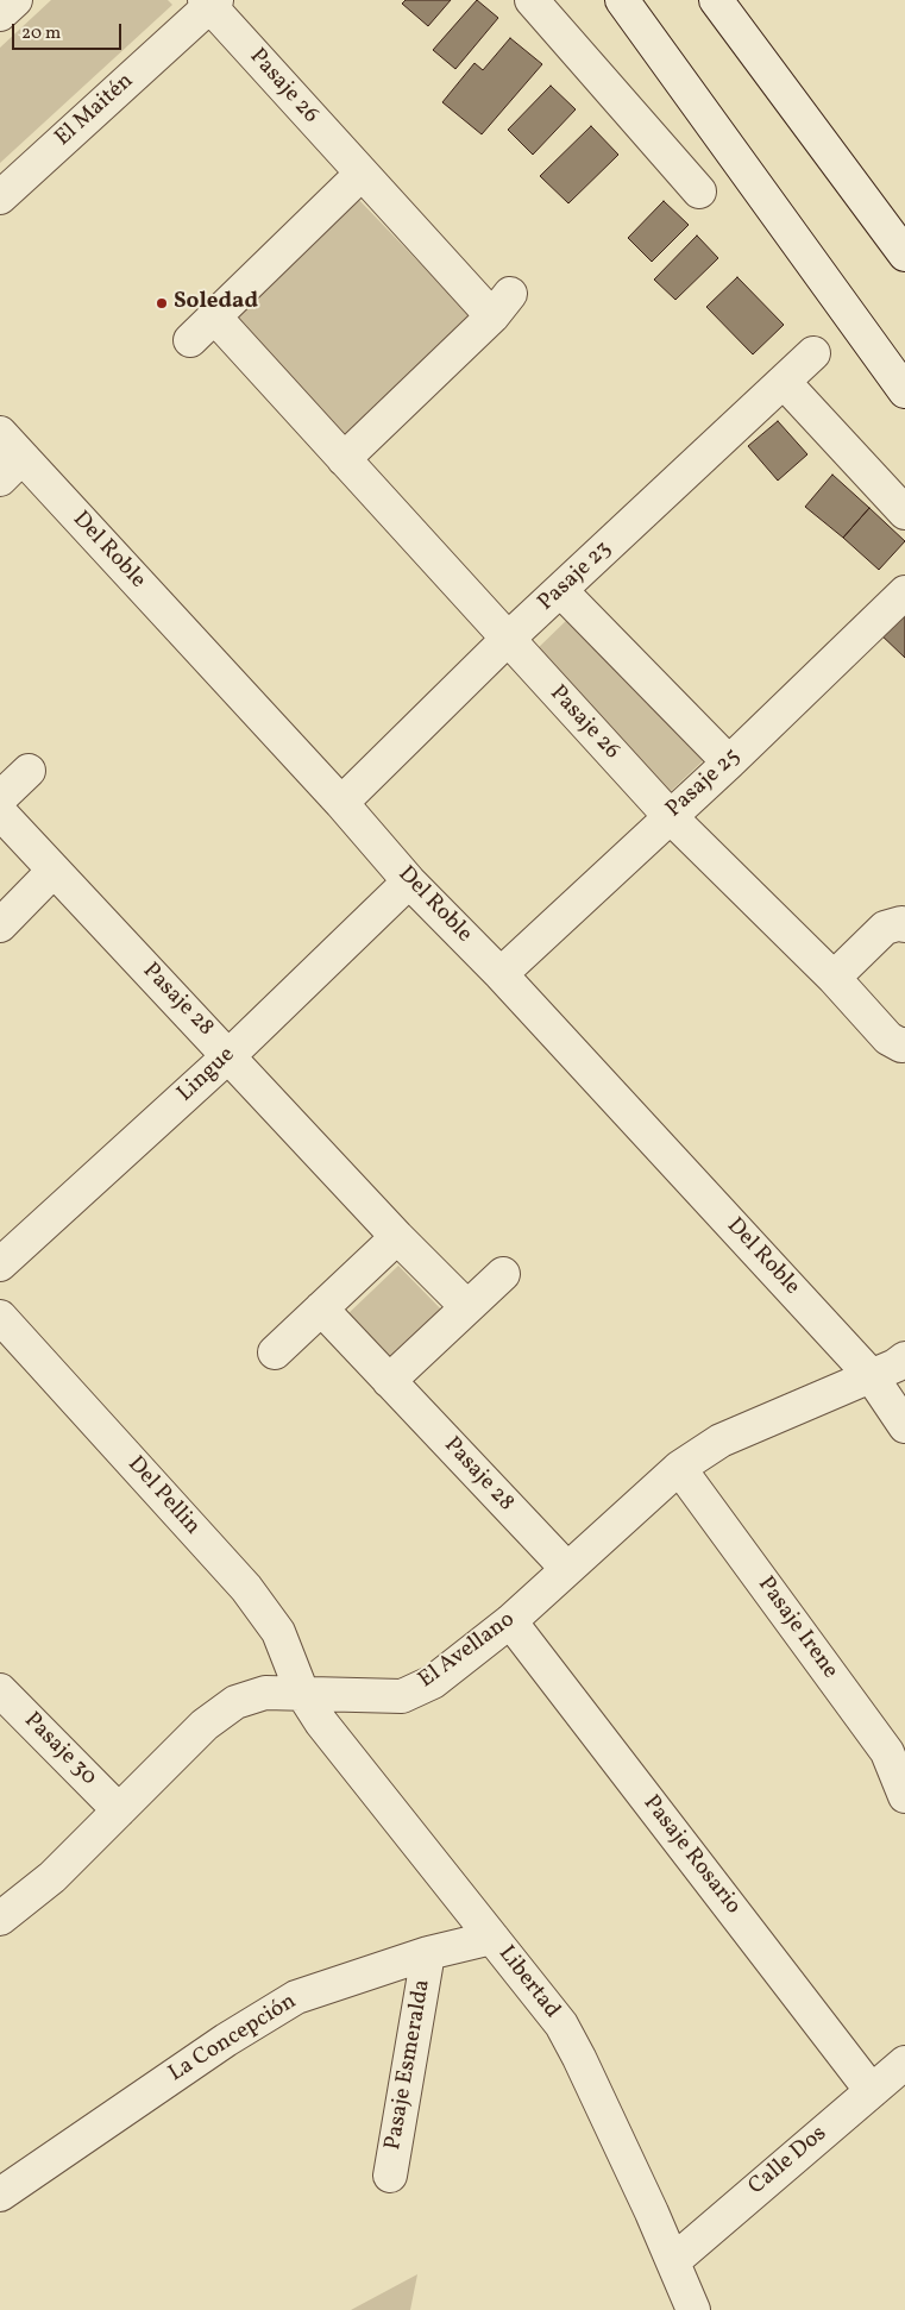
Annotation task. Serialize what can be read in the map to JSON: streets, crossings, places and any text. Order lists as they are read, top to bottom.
{
  "streets": {
    "street": [
      "Pasaje 26",
      "El Maitén",
      "Del Roble",
      "Pasaje 23",
      "Pasaje 25",
      "Pasaje 28",
      "Lingue",
      "Del Pellin",
      "Pasaje Irene",
      "El Avellano",
      "Pasaje 30",
      "Pasaje Rosario",
      "Libertad",
      "La Concepción",
      "Pasaje Esmeralda",
      "Calle Dos"
    ]
  },
  "crossings": [
    ["Pasaje 26", "El Maitén"],
    ["Pasaje 26", "Pasaje 23"],
    ["Pasaje 26", "Pasaje 25"],
    ["Del Roble", "Pasaje 23"],
    ["Del Roble", "Pasaje 25"],
    ["Del Roble", "Lingue"],
    ["Del Roble", "El Avellano"],
    ["Pasaje 28", "Lingue"],
    ["Pasaje 28", "El Avellano"],
    ["Del Pellin", "El Avellano"],
    ["Del Pellin", "Libertad"],
    ["Pasaje Irene", "El Avellano"],
    ["El Avellano", "Pasaje 30"],
    ["El Avellano", "Pasaje Rosario"],
    ["El Avellano", "Libertad"],
    ["Pasaje Rosario", "Calle Dos"],
    ["Libertad", "La Concepción"],
    ["Libertad", "Calle Dos"],
    ["La Concepción", "Pasaje Esmeralda"]
  ],
  "places": ["Soledad"],
  "scale_bar": "20 m"
}
